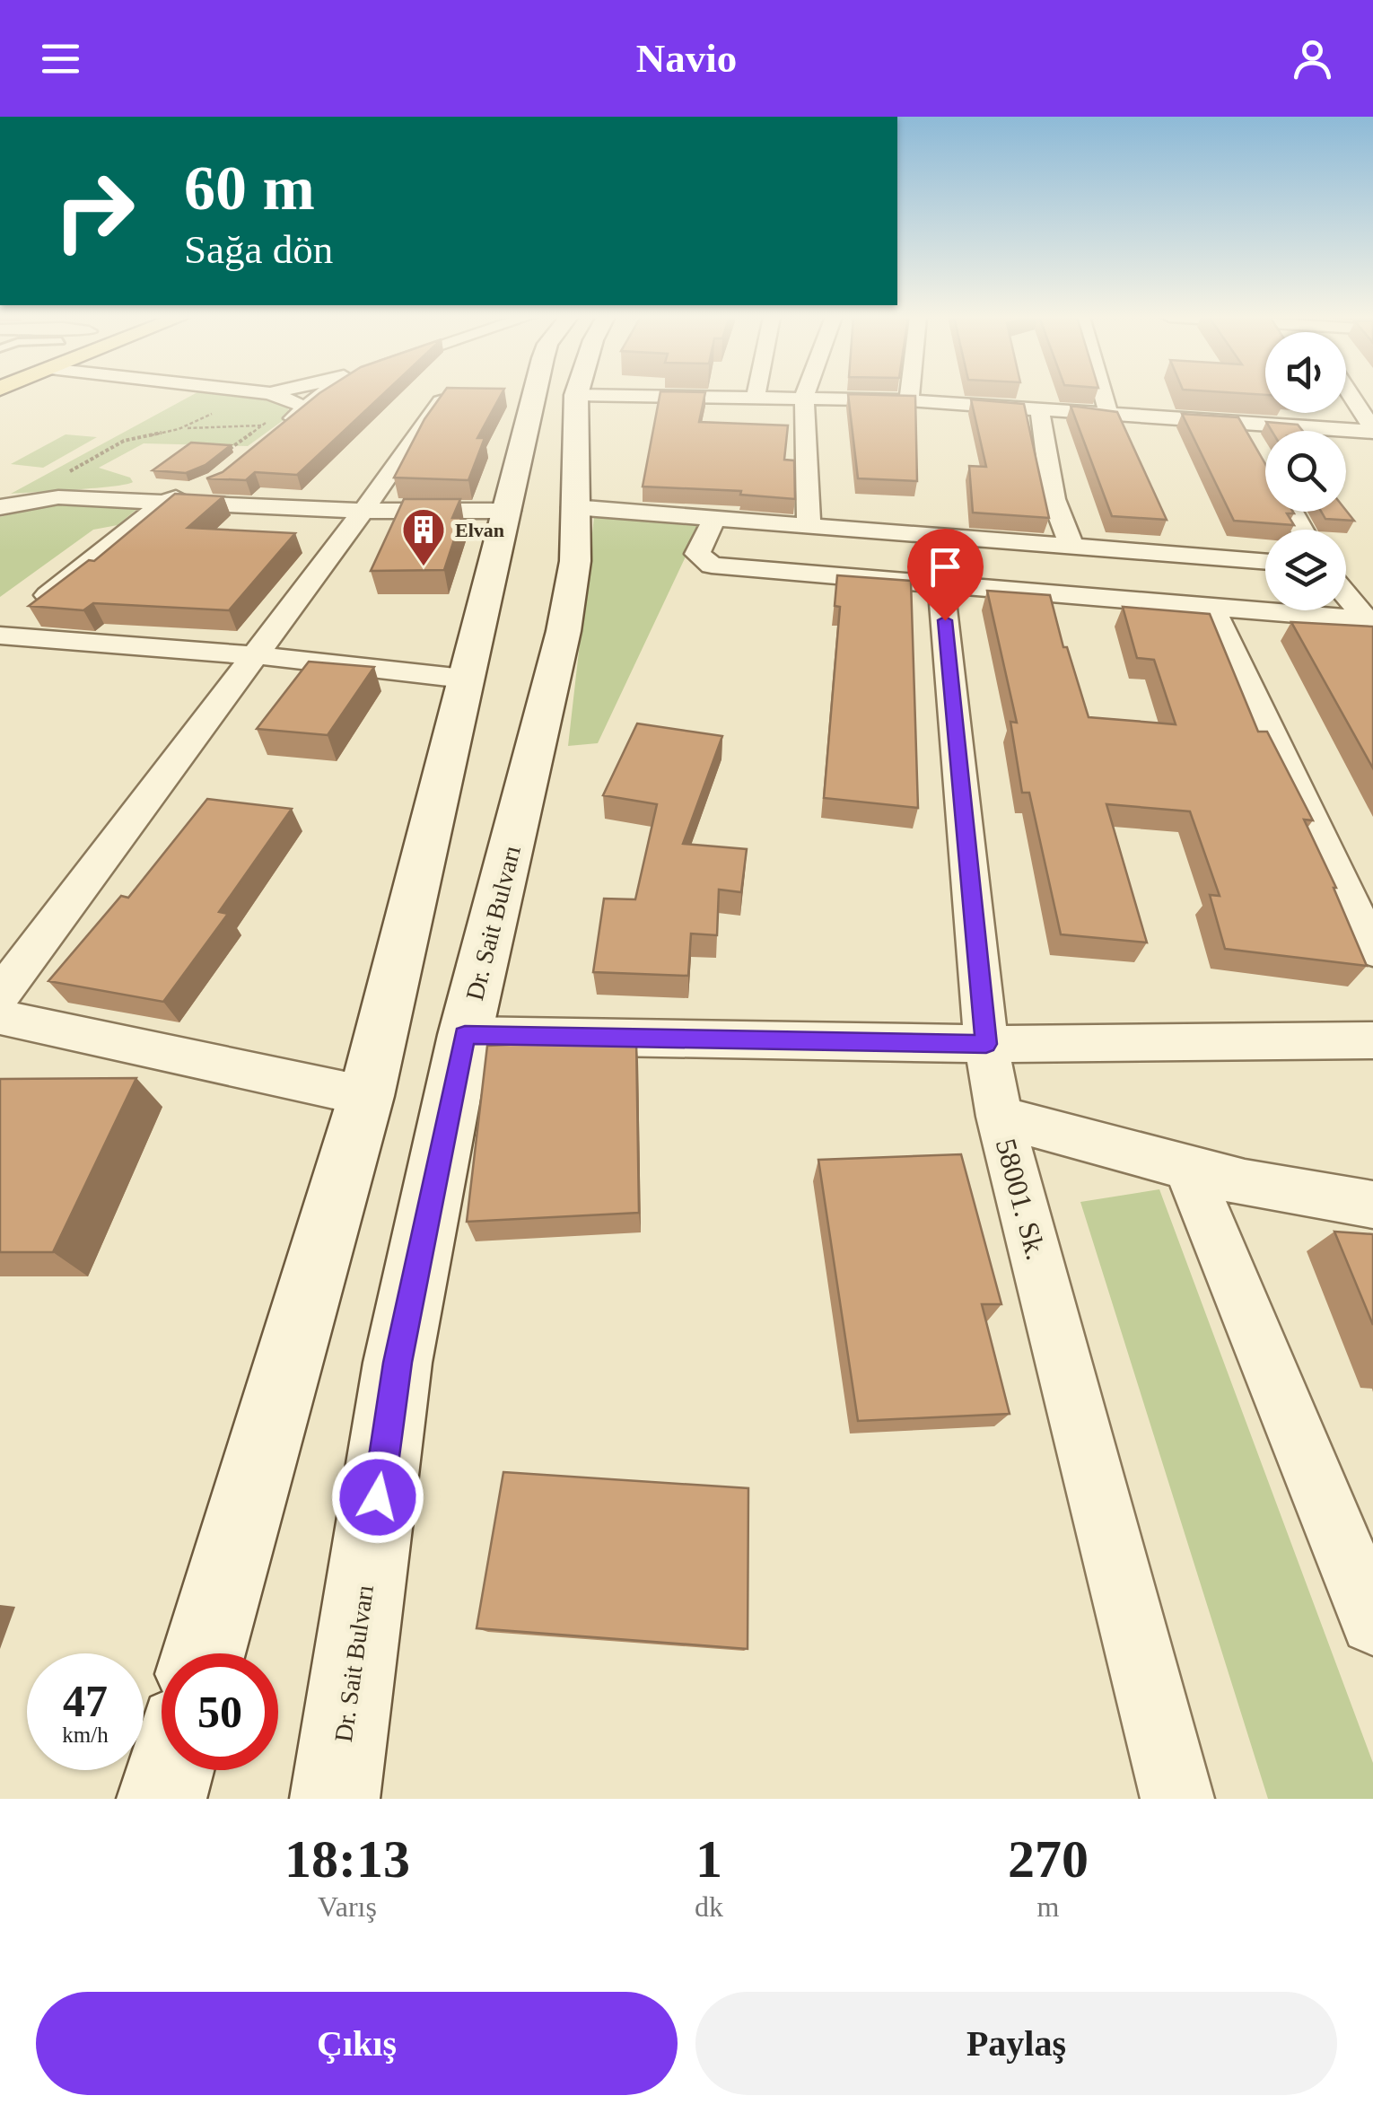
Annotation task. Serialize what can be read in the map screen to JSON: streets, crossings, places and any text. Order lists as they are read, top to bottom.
{
  "streets": {
    "main road": ["Dr. Sait Bulvarı"],
    "street": ["58001. Sk."]
  },
  "places": {
    "building": ["Elvan"]
  },
  "page": {
    "header": "Navio",
    "turn": ["60 m", "Sağa dön"],
    "speed": "47 km/h",
    "limit": "50",
    "eta": [
      "18:13",
      "Varış",
      "1",
      "dk",
      "270",
      "m"
    ],
    "buttons": ["Çıkış", "Paylaş"]
  }
}
